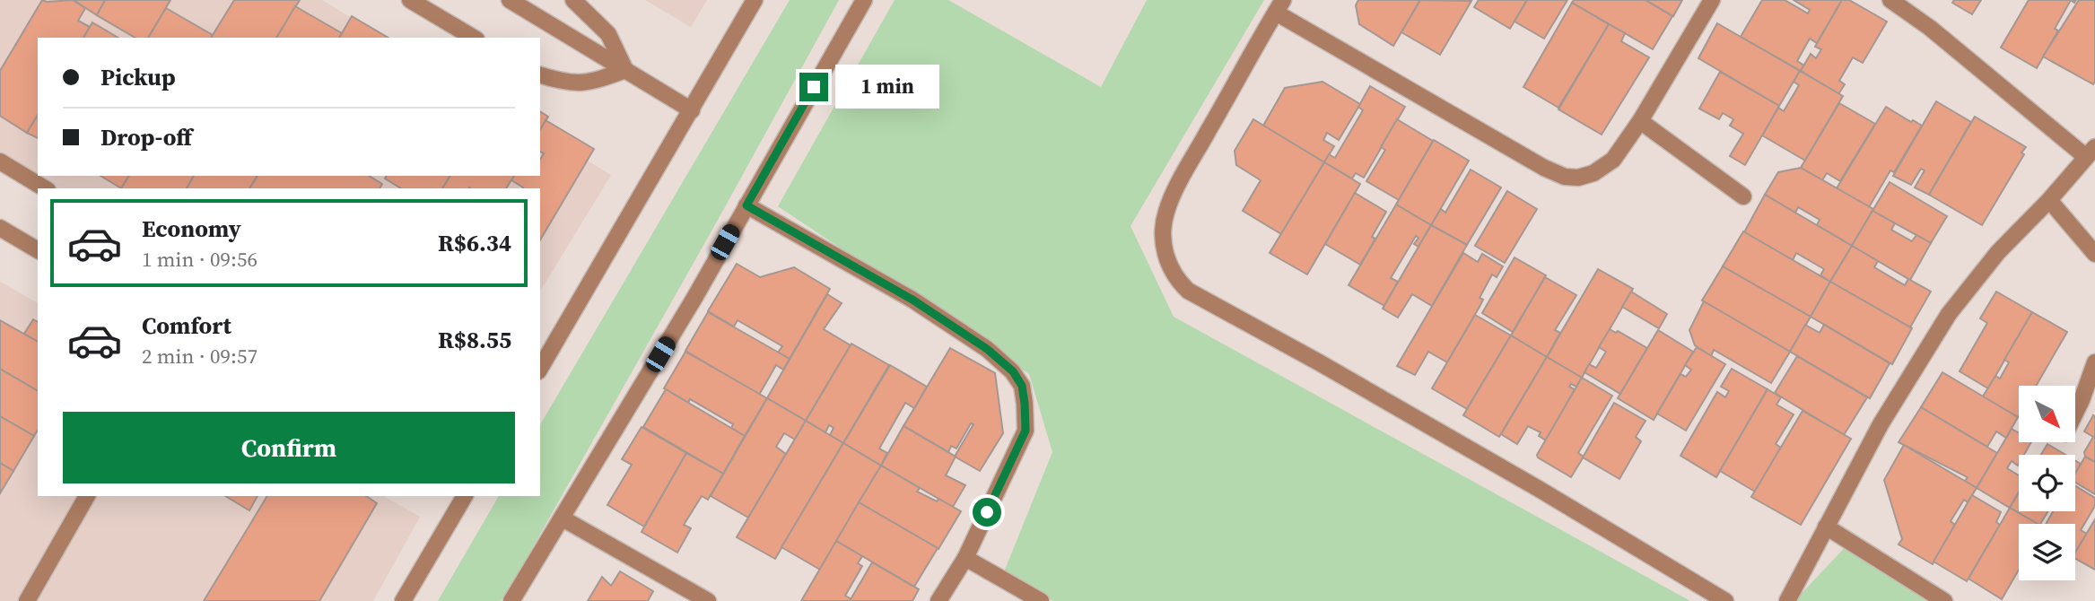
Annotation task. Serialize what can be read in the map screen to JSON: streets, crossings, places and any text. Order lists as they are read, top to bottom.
{
  "north": "bottom right",
  "page": {
    "banner": ["Pickup", "Drop-off"],
    "bubble": "1 min",
    "list": [
      {
        "name": "Economy",
        "note": "1 min · 09:56",
        "value": "R$6.34"
      },
      {
        "name": "Comfort",
        "note": "2 min · 09:57",
        "value": "R$8.55"
      }
    ],
    "buttons": "Confirm"
  }
}
